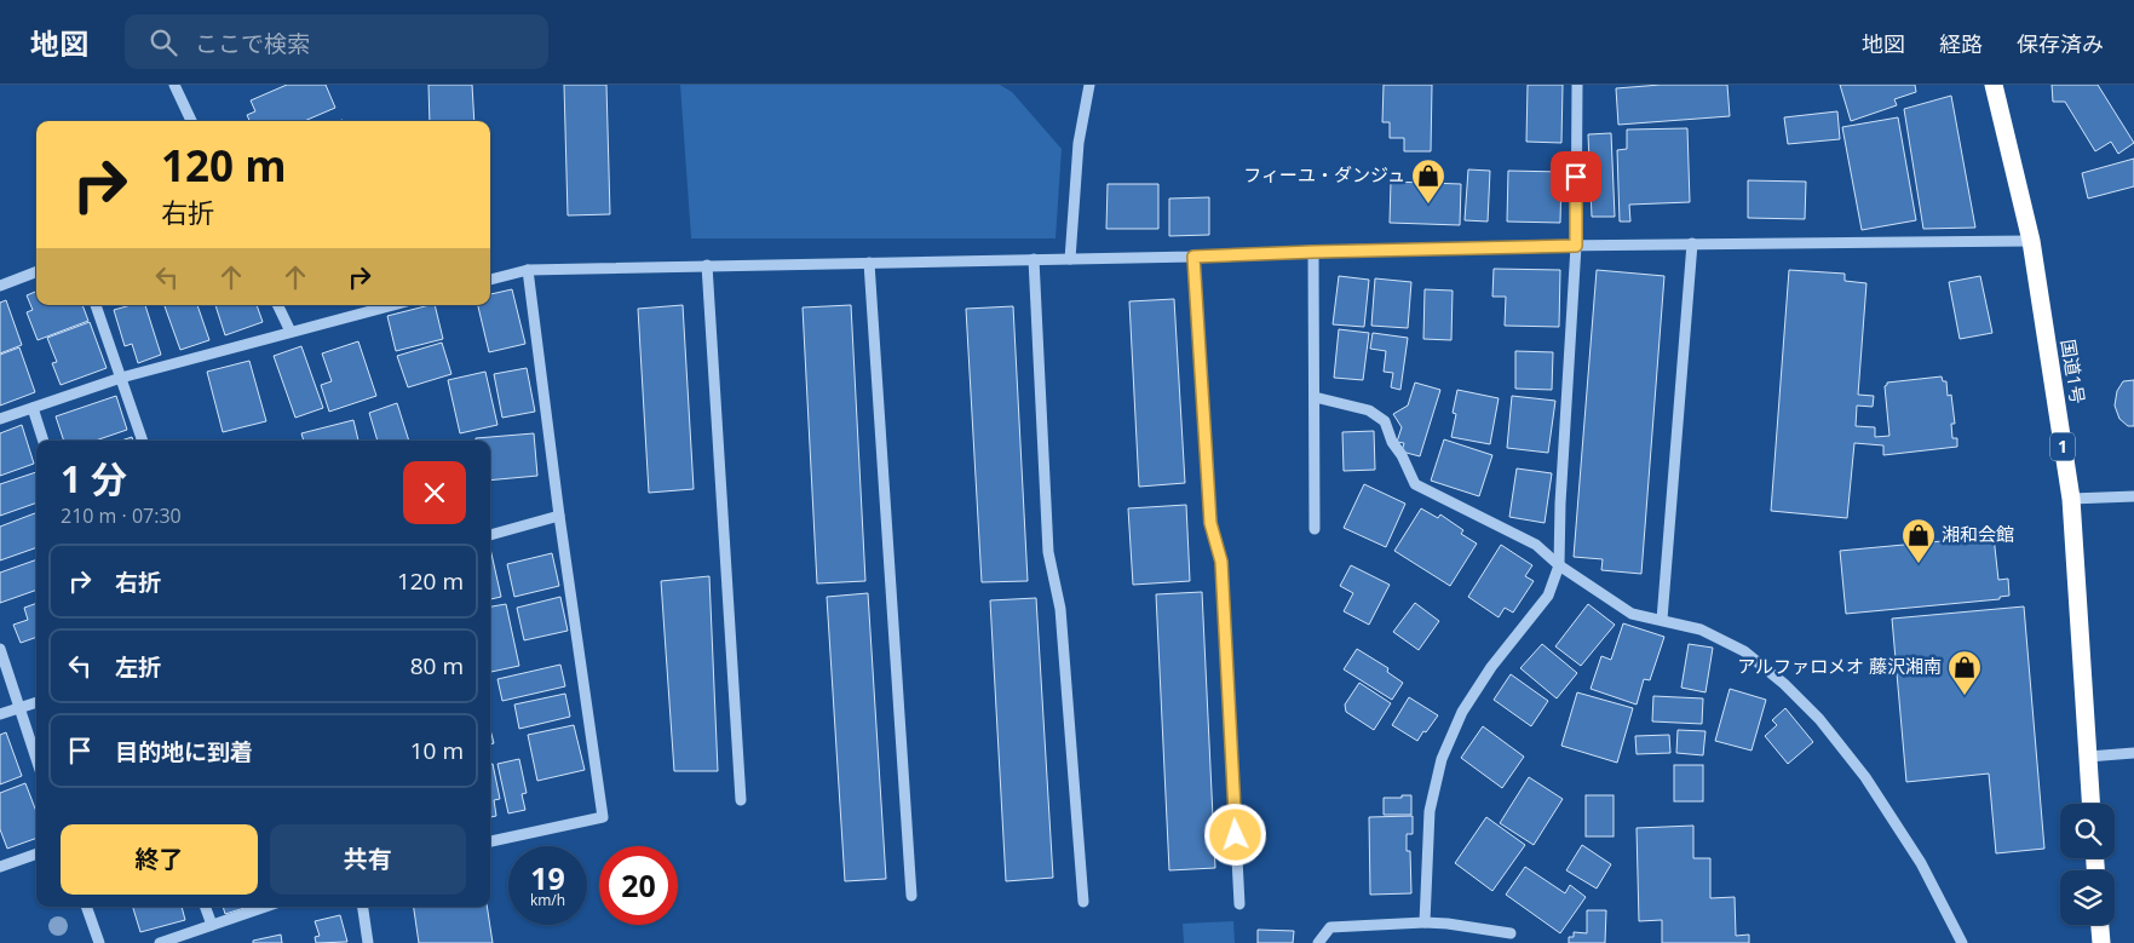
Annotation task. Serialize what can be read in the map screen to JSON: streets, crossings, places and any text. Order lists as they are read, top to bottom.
{
  "streets": {
    "highway": ["国道1号", "1"]
  },
  "places": {
    "shop": ["フィーユ・ダンジュ", "湘和会館", "アルファロメオ 藤沢湘南"]
  },
  "page": {
    "header": "地図",
    "search": "ここで検索",
    "nav": ["地図", "経路", "保存済み"],
    "turn": ["120 m", "右折"],
    "heading": ["1 分", "210 m · 07:30"],
    "list": [
      {
        "name": "右折",
        "value": "120 m"
      },
      {
        "name": "左折",
        "value": "80 m"
      },
      {
        "name": "目的地に到着",
        "value": "10 m"
      }
    ],
    "buttons": ["終了", "共有"],
    "speed": "19 km/h",
    "limit": "20"
  }
}
